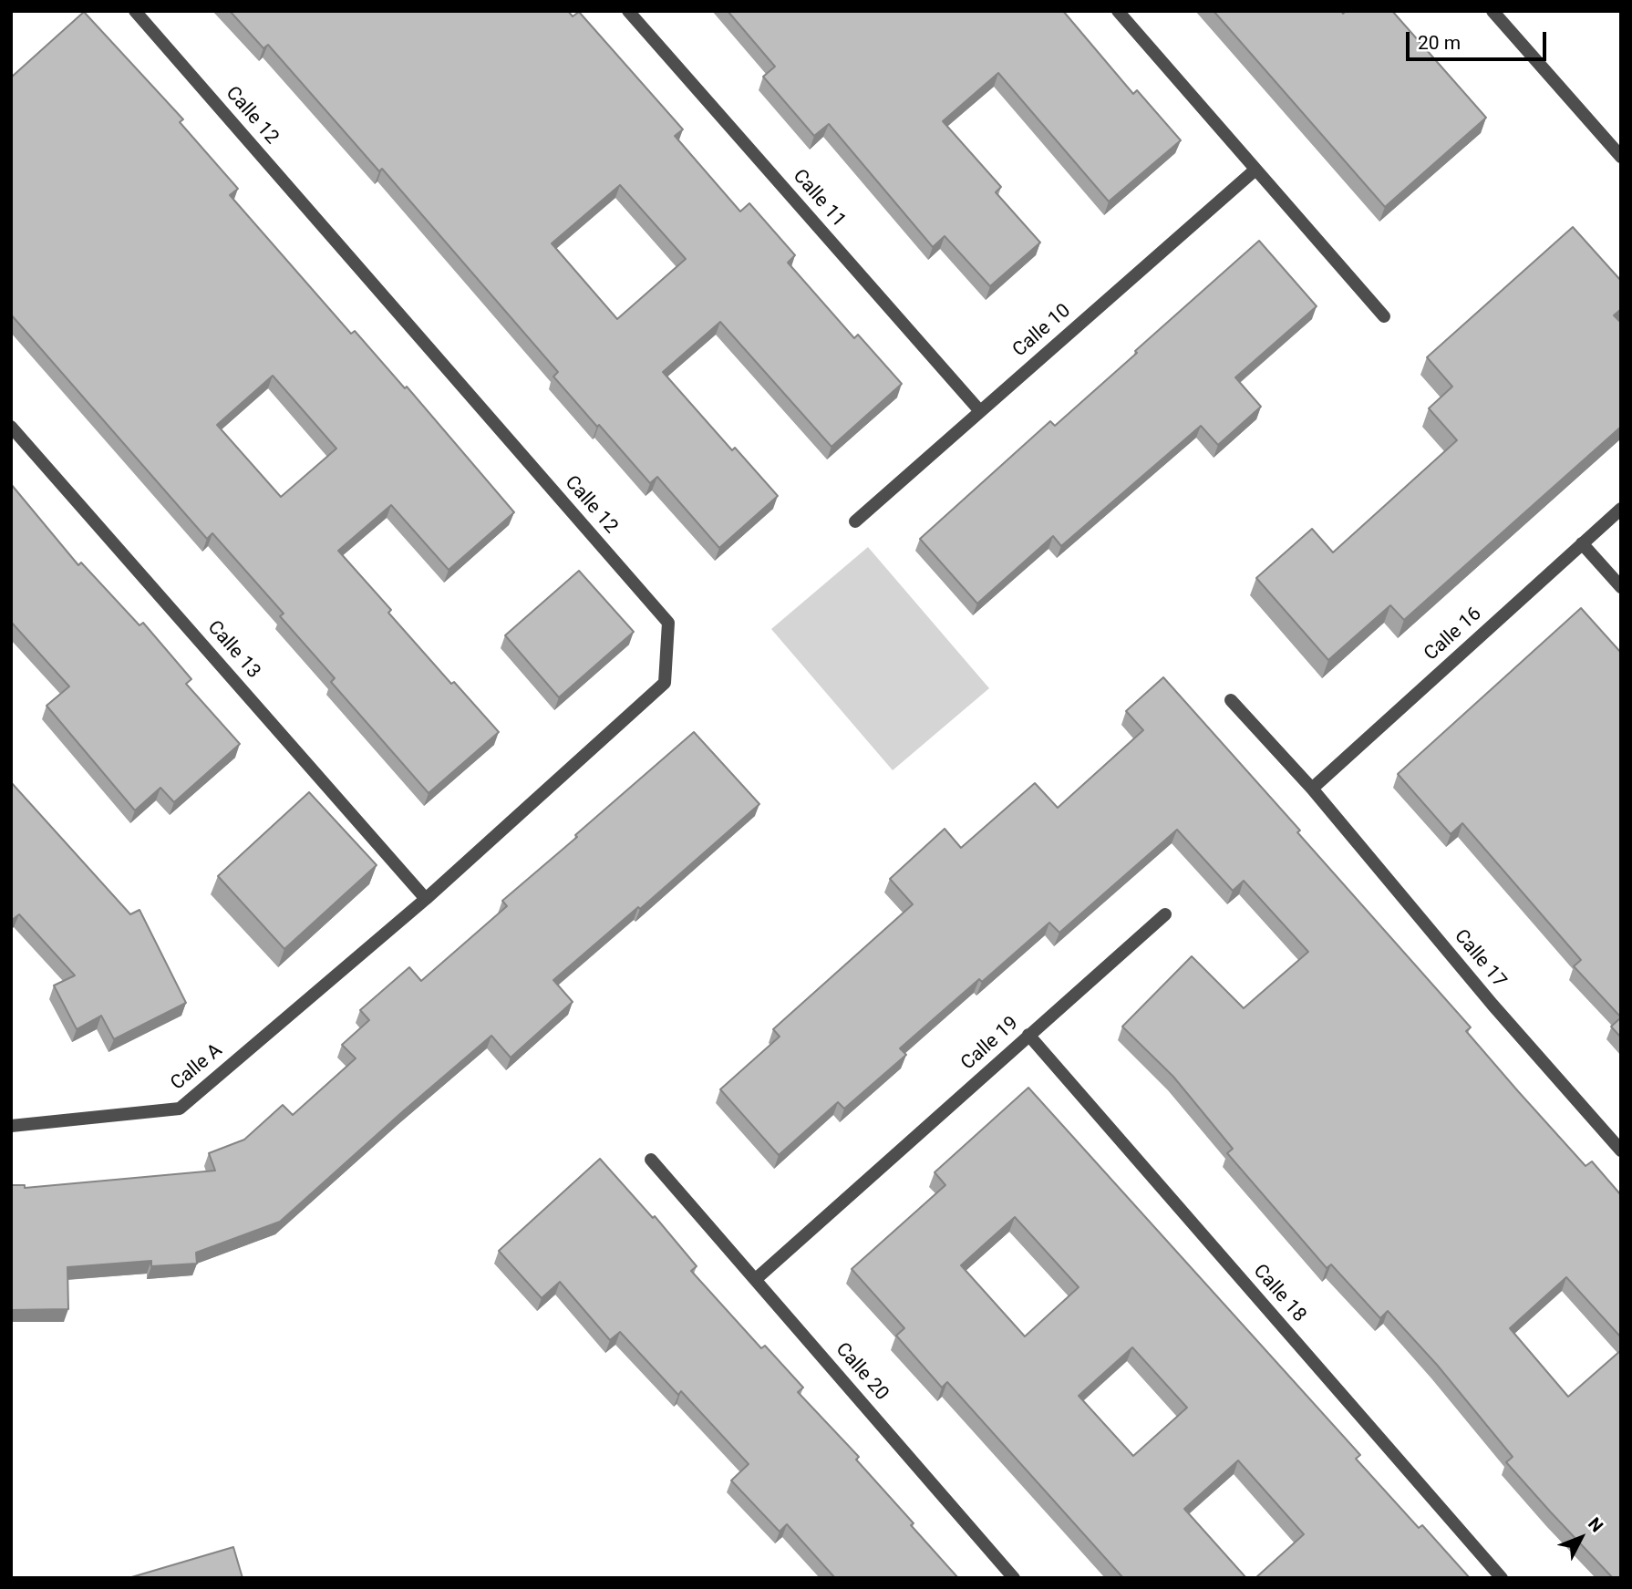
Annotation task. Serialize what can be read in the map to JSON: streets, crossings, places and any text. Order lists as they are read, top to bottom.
{
  "streets": {
    "street": [
      "Calle 12",
      "Calle 11",
      "Calle 10",
      "Calle 16",
      "Calle 13",
      "Calle 17",
      "Calle 19",
      "Calle A",
      "Calle 18",
      "Calle 20"
    ]
  },
  "crossings": [
    ["Calle 12", "Calle 13"],
    ["Calle 12", "Calle A"],
    ["Calle 11", "Calle 10"],
    ["Calle 16", "Calle 17"],
    ["Calle 19", "Calle 18"],
    ["Calle 19", "Calle 20"]
  ],
  "scale_bar": "20 m",
  "north": "top right"
}
